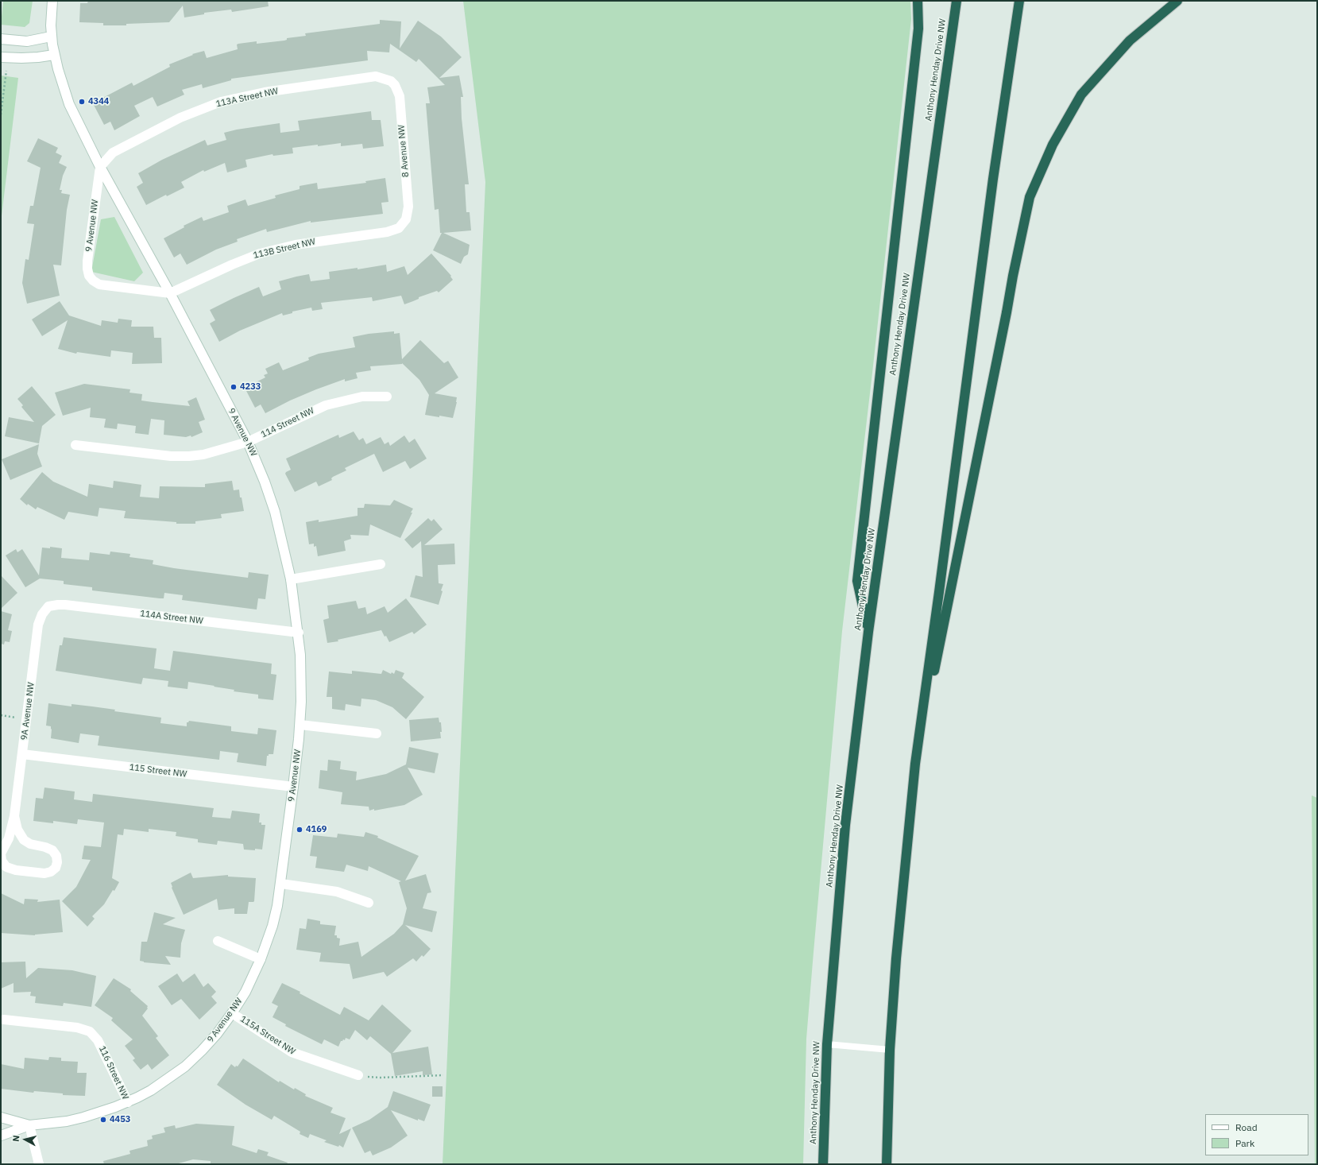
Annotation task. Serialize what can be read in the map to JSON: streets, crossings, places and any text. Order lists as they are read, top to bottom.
{
  "streets": {
    "highway": ["Anthony Henday Drive NW"],
    "street": [
      "113A Street NW",
      "8 Avenue NW",
      "9 Avenue NW",
      "113B Street NW",
      "114 Street NW",
      "114A Street NW",
      "9A Avenue NW",
      "115 Street NW",
      "115A Street NW",
      "116 Street NW"
    ]
  },
  "crossings": [
    ["113A Street NW", "8 Avenue NW"],
    ["113A Street NW", "9 Avenue NW"],
    ["8 Avenue NW", "113B Street NW"],
    ["9 Avenue NW", "113B Street NW"],
    ["9 Avenue NW", "114 Street NW"],
    ["9 Avenue NW", "114A Street NW"],
    ["9 Avenue NW", "115 Street NW"],
    ["9 Avenue NW", "115A Street NW"],
    ["9 Avenue NW", "116 Street NW"],
    ["114A Street NW", "9A Avenue NW"],
    ["9A Avenue NW", "115 Street NW"]
  ],
  "places": [
    "4344",
    "4233",
    "4169",
    "4453"
  ],
  "legend": ["Road", "Park"],
  "north": "left"
}
